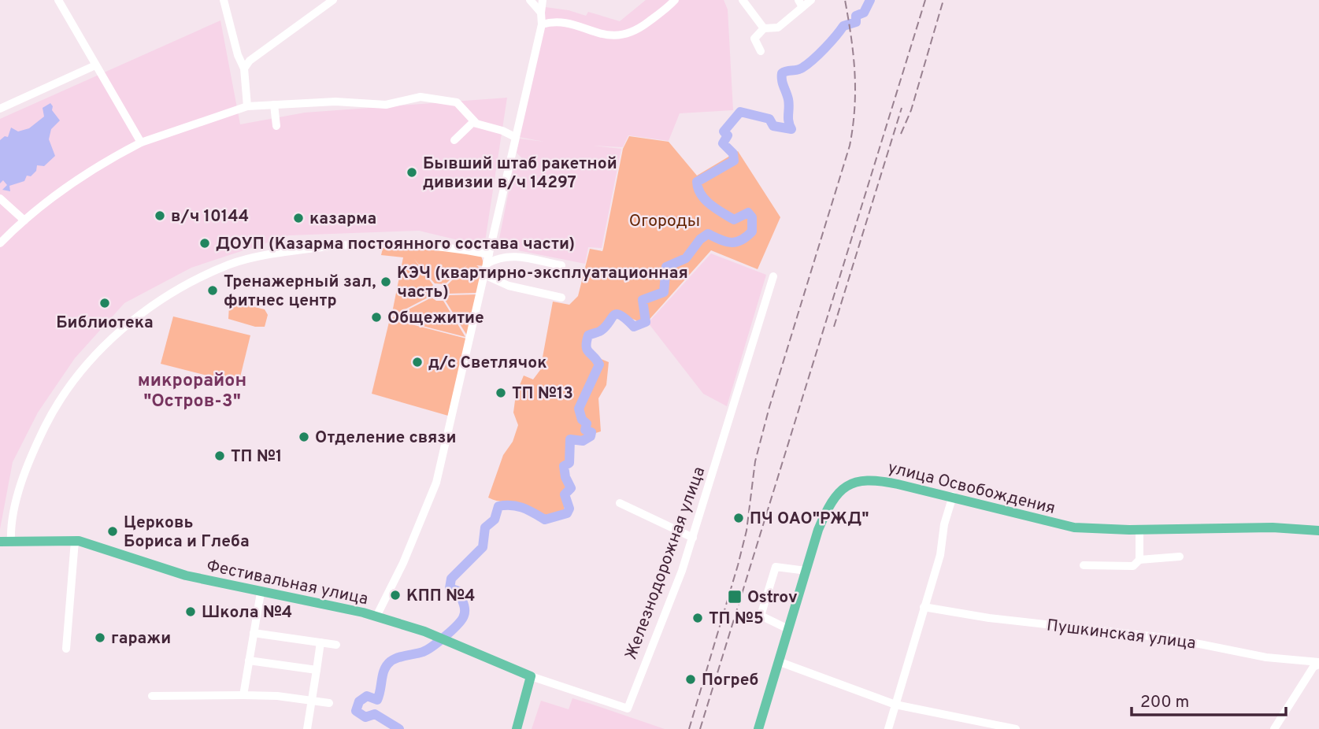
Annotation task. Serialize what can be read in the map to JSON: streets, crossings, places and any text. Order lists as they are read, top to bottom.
{
  "streets": {
    "main road": ["улица Освобождения", "Фестивальная улица"],
    "street": ["Железнодорожная улица", "Пушкинская улица"]
  },
  "crossings": [
    ["Железнодорожная улица", "Фестивальная улица"]
  ],
  "districts": ["микрорайон \"Остров-3\""],
  "parks": ["Огороды"],
  "places": {
    "other": [
      "Бывший штаб ракетной дивизии в/ч 14297",
      "в/ч 10144",
      "казарма",
      "ДОУП (Казарма постоянного состава части)",
      "КЭЧ (квартирно-эксплуатационная часть)",
      "Тренажерный зал, фитнес центр",
      "Библиотека",
      "Общежитие",
      "д/с Светлячок",
      "ТП №13",
      "Отделение связи",
      "ТП №1",
      "ПЧ ОАО\"РЖД\"",
      "Церковь Бориса и Глеба",
      "КПП №4",
      "Школа №4",
      "ТП №5",
      "гаражи",
      "Погреб"
    ],
    "transit": ["Ostrov"]
  },
  "scale_bar": "200 m"
}
